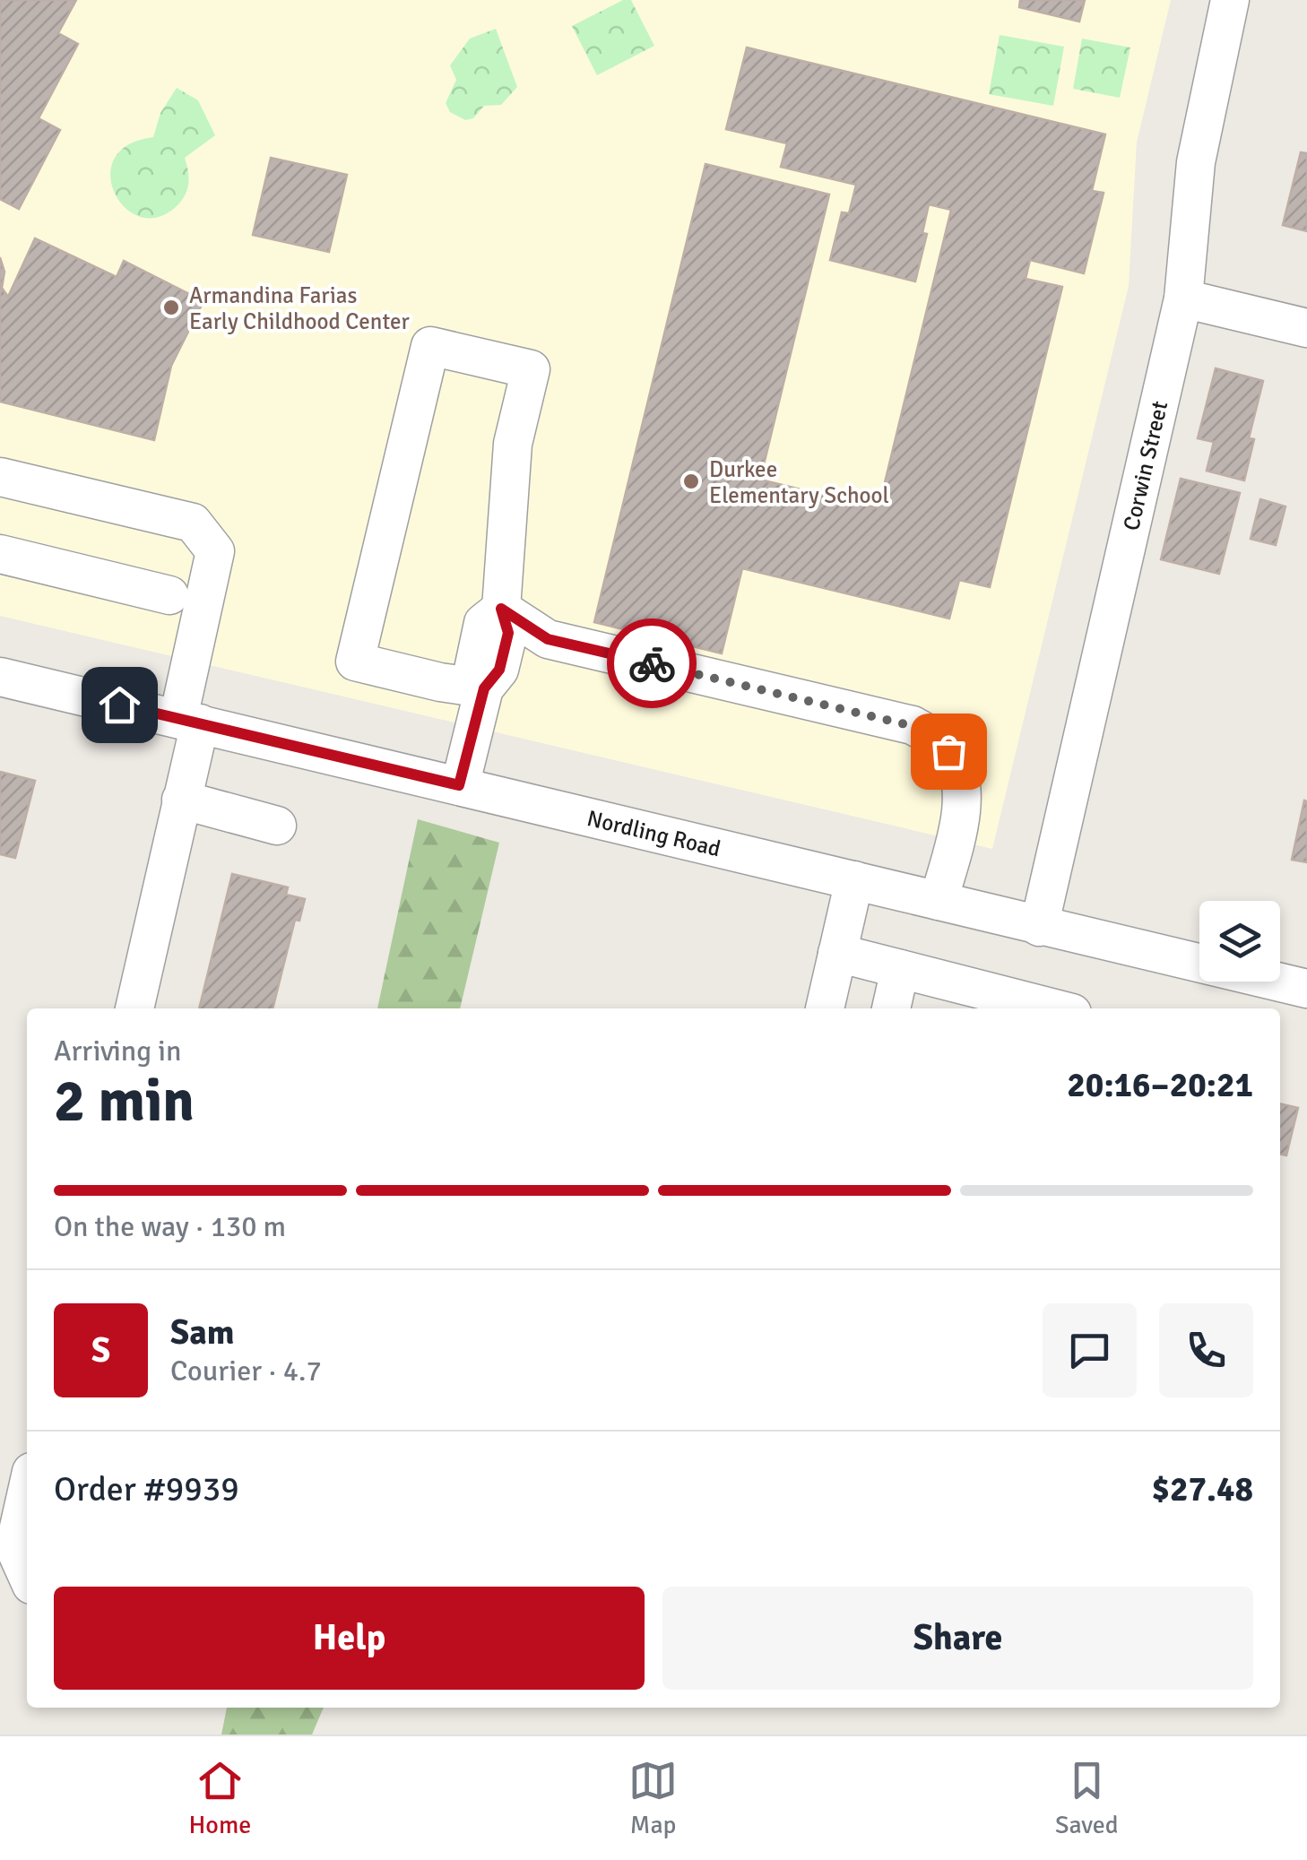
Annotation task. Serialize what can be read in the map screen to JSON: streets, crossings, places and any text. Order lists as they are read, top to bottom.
{
  "streets": {
    "street": ["Corwin Street", "Nordling Road"]
  },
  "crossings": [
    ["Corwin Street", "Nordling Road"]
  ],
  "places": ["Armandina Farias Early Childhood Center", "Durkee Elementary School"],
  "page": {
    "heading": ["2 min", "Arriving in", "20:16–20:21"],
    "panel": [
      "Sam",
      "Courier · 4.7",
      "Order #9939",
      "$27.48"
    ],
    "bar": "On the way · 130 m",
    "round": "S",
    "buttons": ["Help", "Share"],
    "tabs": ["Home", "Map", "Saved"]
  }
}
